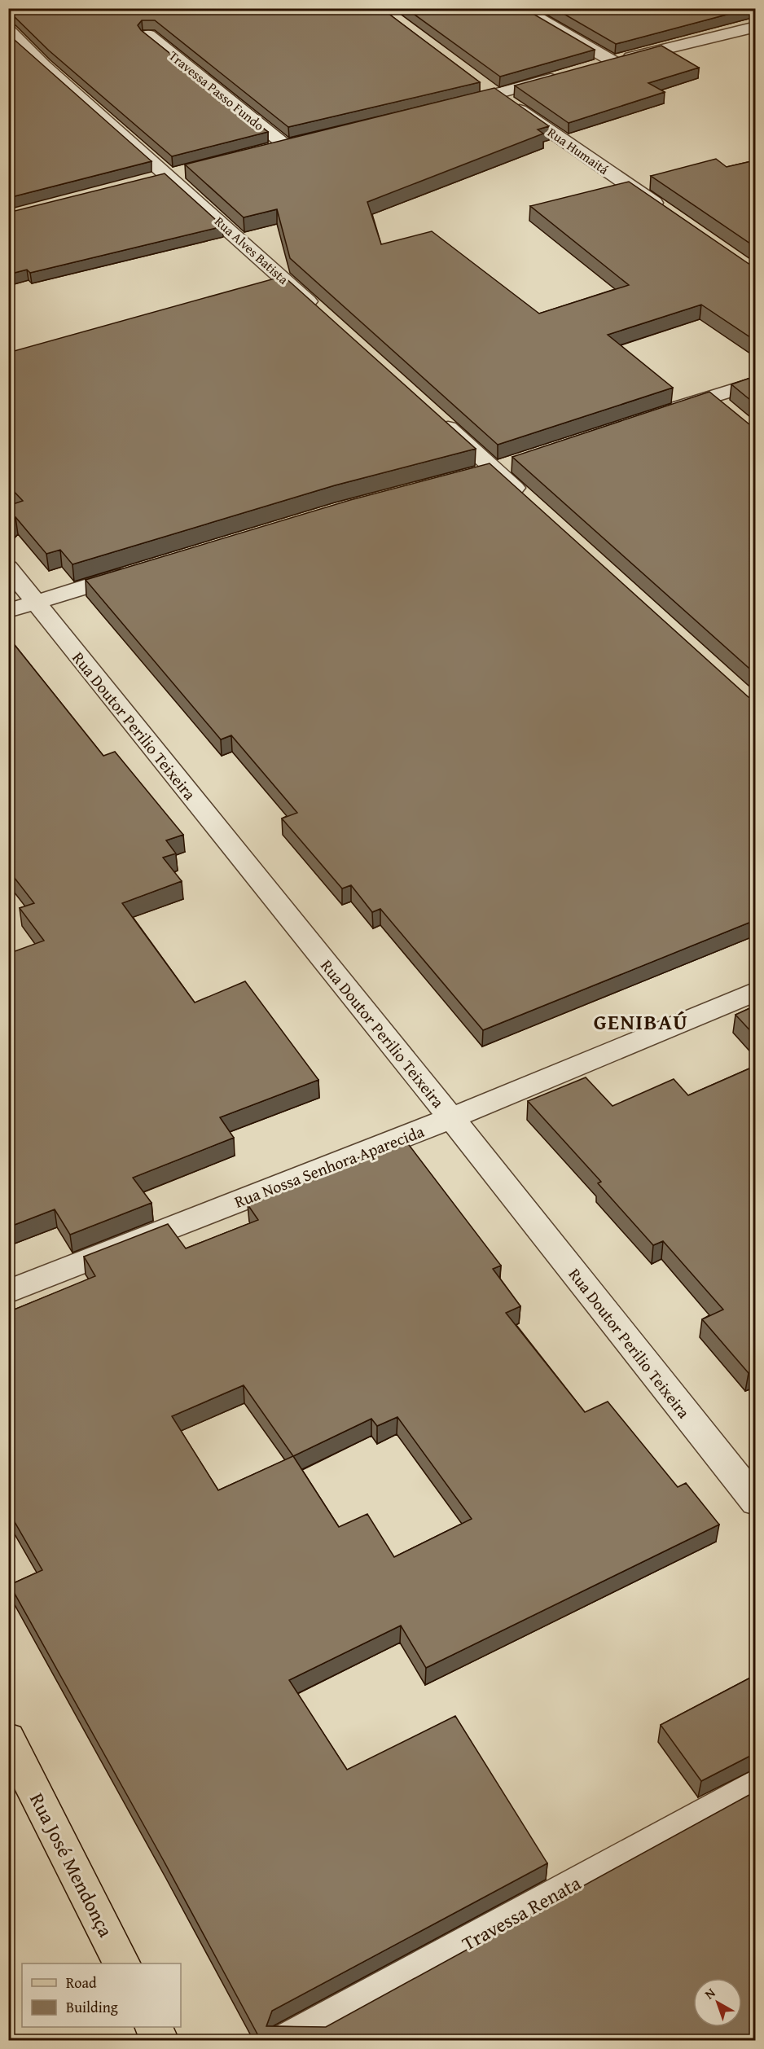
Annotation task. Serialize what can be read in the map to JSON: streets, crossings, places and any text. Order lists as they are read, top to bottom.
{
  "streets": {
    "main road": ["Rua José Mendonça"],
    "street": [
      "Travessa Passo Fundo",
      "Rua Humaitá",
      "Rua Alves Batista",
      "Rua Doutor Perilio Teixeira",
      "Rua Nossa Senhora Aparecida",
      "Travessa Renata"
    ]
  },
  "crossings": [
    ["Rua Doutor Perilio Teixeira", "Rua Nossa Senhora Aparecida"]
  ],
  "districts": ["GENIBAÚ"],
  "legend": ["Road", "Building"],
  "north": "top left"
}
